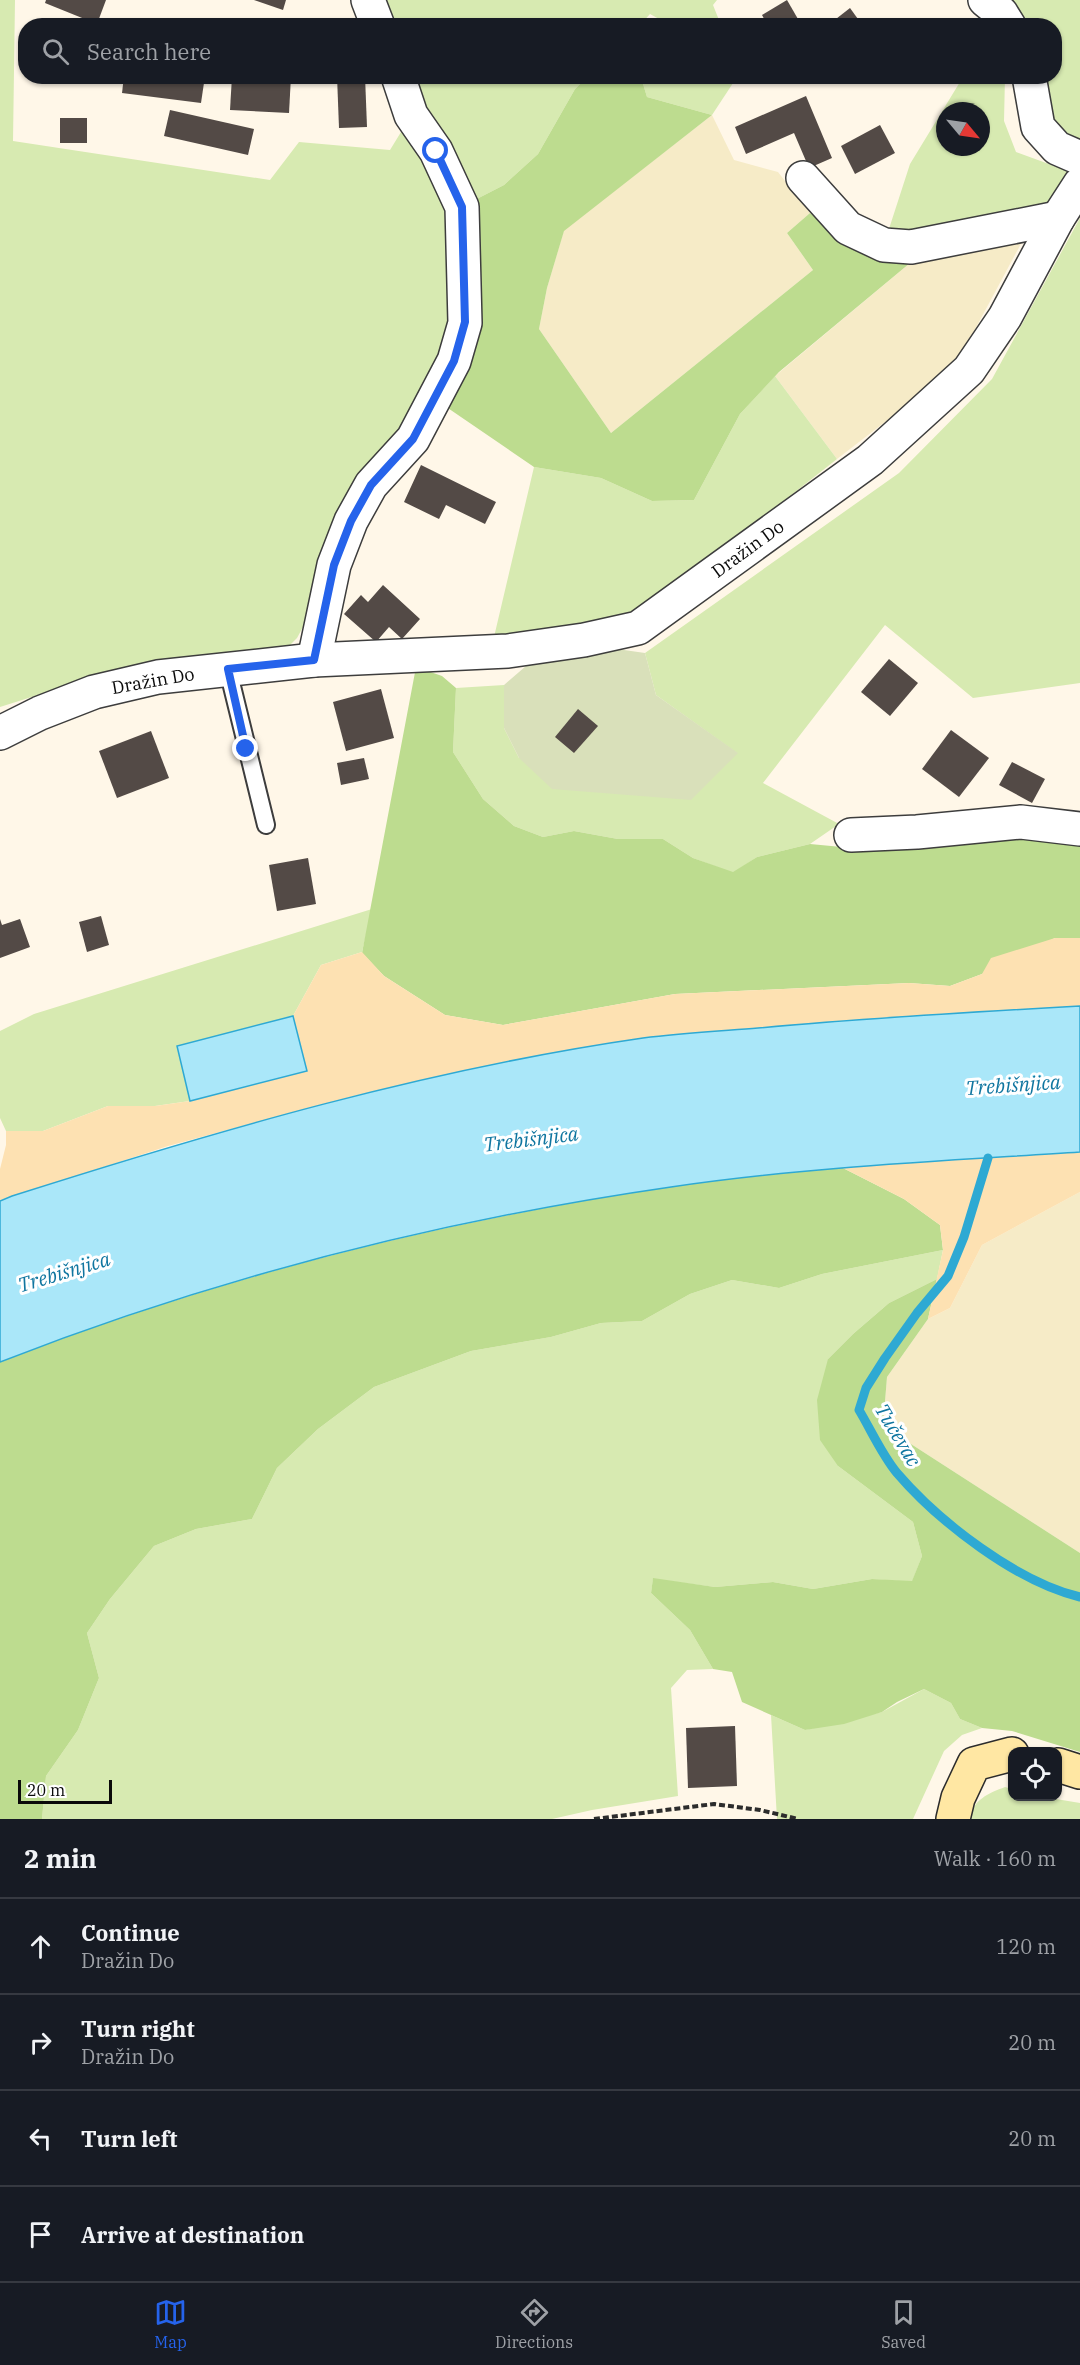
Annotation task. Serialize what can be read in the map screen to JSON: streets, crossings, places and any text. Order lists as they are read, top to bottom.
{
  "streets": {
    "street": ["Dražin Do"]
  },
  "water": ["Trebišnjica", "Tučevac"],
  "scale_bar": "20 m",
  "north": "bottom right",
  "page": {
    "search": "Search here",
    "scale": "20 m",
    "heading": ["2 min", "Walk · 160 m"],
    "list": [
      ["Continue", "Dražin Do", "120 m"],
      ["Turn right", "Dražin Do", "20 m"],
      ["Turn left", "20 m"],
      "Arrive at destination"
    ],
    "nav": ["Map", "Directions", "Saved"]
  }
}
